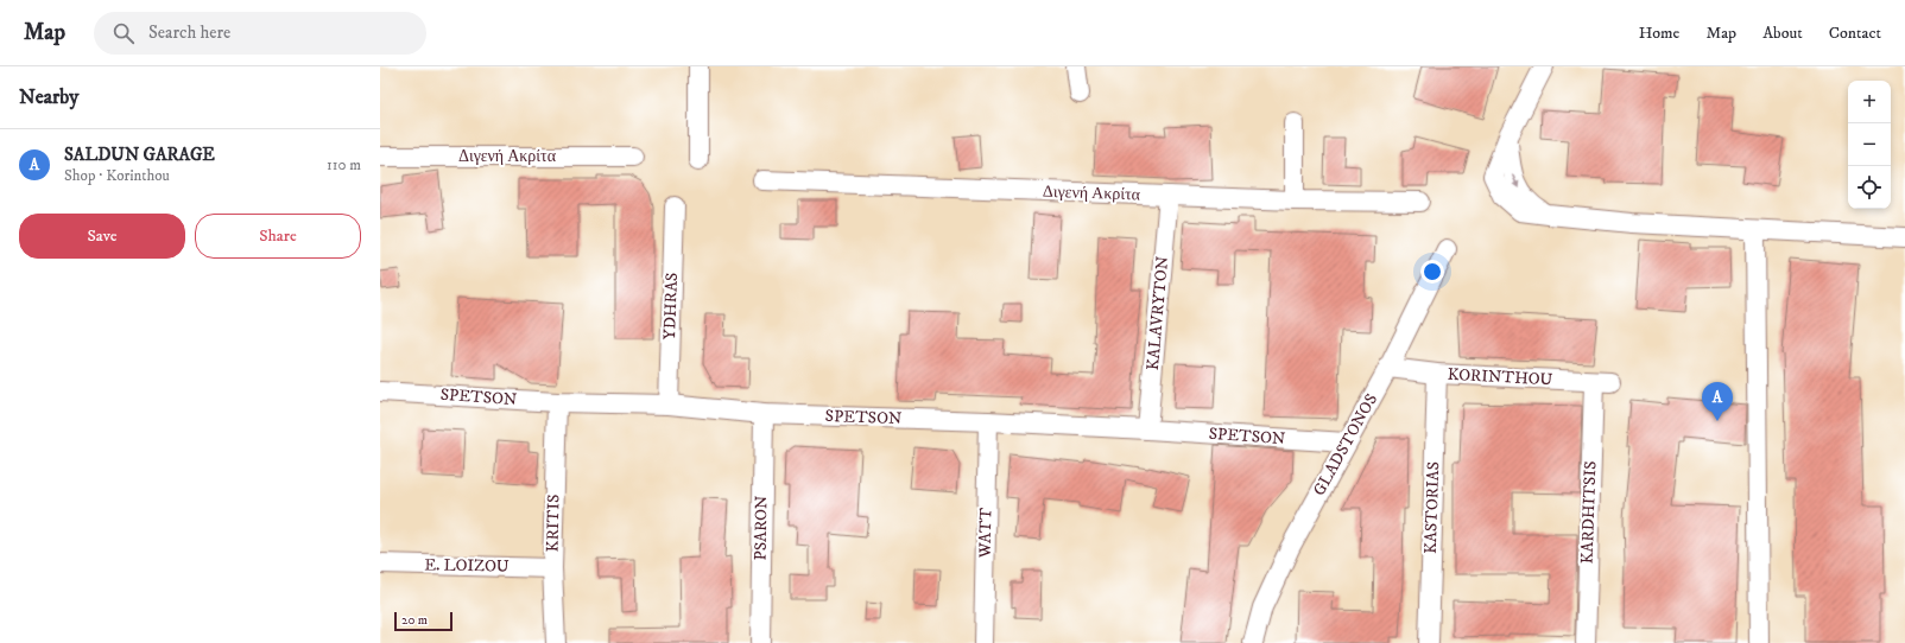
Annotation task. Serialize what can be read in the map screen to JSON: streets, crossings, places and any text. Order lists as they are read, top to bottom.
{
  "streets": {
    "street": [
      "Διγενή Ακρίτα",
      "YDHRAS",
      "KALAVRYTON",
      "KORINTHOU",
      "SPETSON",
      "GLADSTONOS",
      "KASTORIAS",
      "KARDHITSIS",
      "KRITIS",
      "PSARON",
      "WATT",
      "E. LOIZOU"
    ]
  },
  "crossings": [
    ["Διγενή Ακρίτα", "KALAVRYTON"],
    ["YDHRAS", "SPETSON"],
    ["KALAVRYTON", "SPETSON"],
    ["KORINTHOU", "GLADSTONOS"],
    ["KORINTHOU", "KASTORIAS"],
    ["KORINTHOU", "KARDHITSIS"],
    ["SPETSON", "GLADSTONOS"],
    ["SPETSON", "KRITIS"],
    ["SPETSON", "PSARON"],
    ["SPETSON", "WATT"],
    ["KRITIS", "E. LOIZOU"]
  ],
  "scale_bar": "20 m",
  "page": {
    "header": "Map",
    "search": "Search here",
    "nav": [
      "Home",
      "Map",
      "About",
      "Contact"
    ],
    "heading": "Nearby",
    "map_buttons": ["+", "−"],
    "list": [
      {
        "mark": "A",
        "name": "SALDUN GARAGE",
        "note": "Shop · Korinthou",
        "value": "110 m"
      }
    ],
    "buttons": ["Save", "Share"],
    "pins": "A",
    "scale": "20 m"
  }
}
